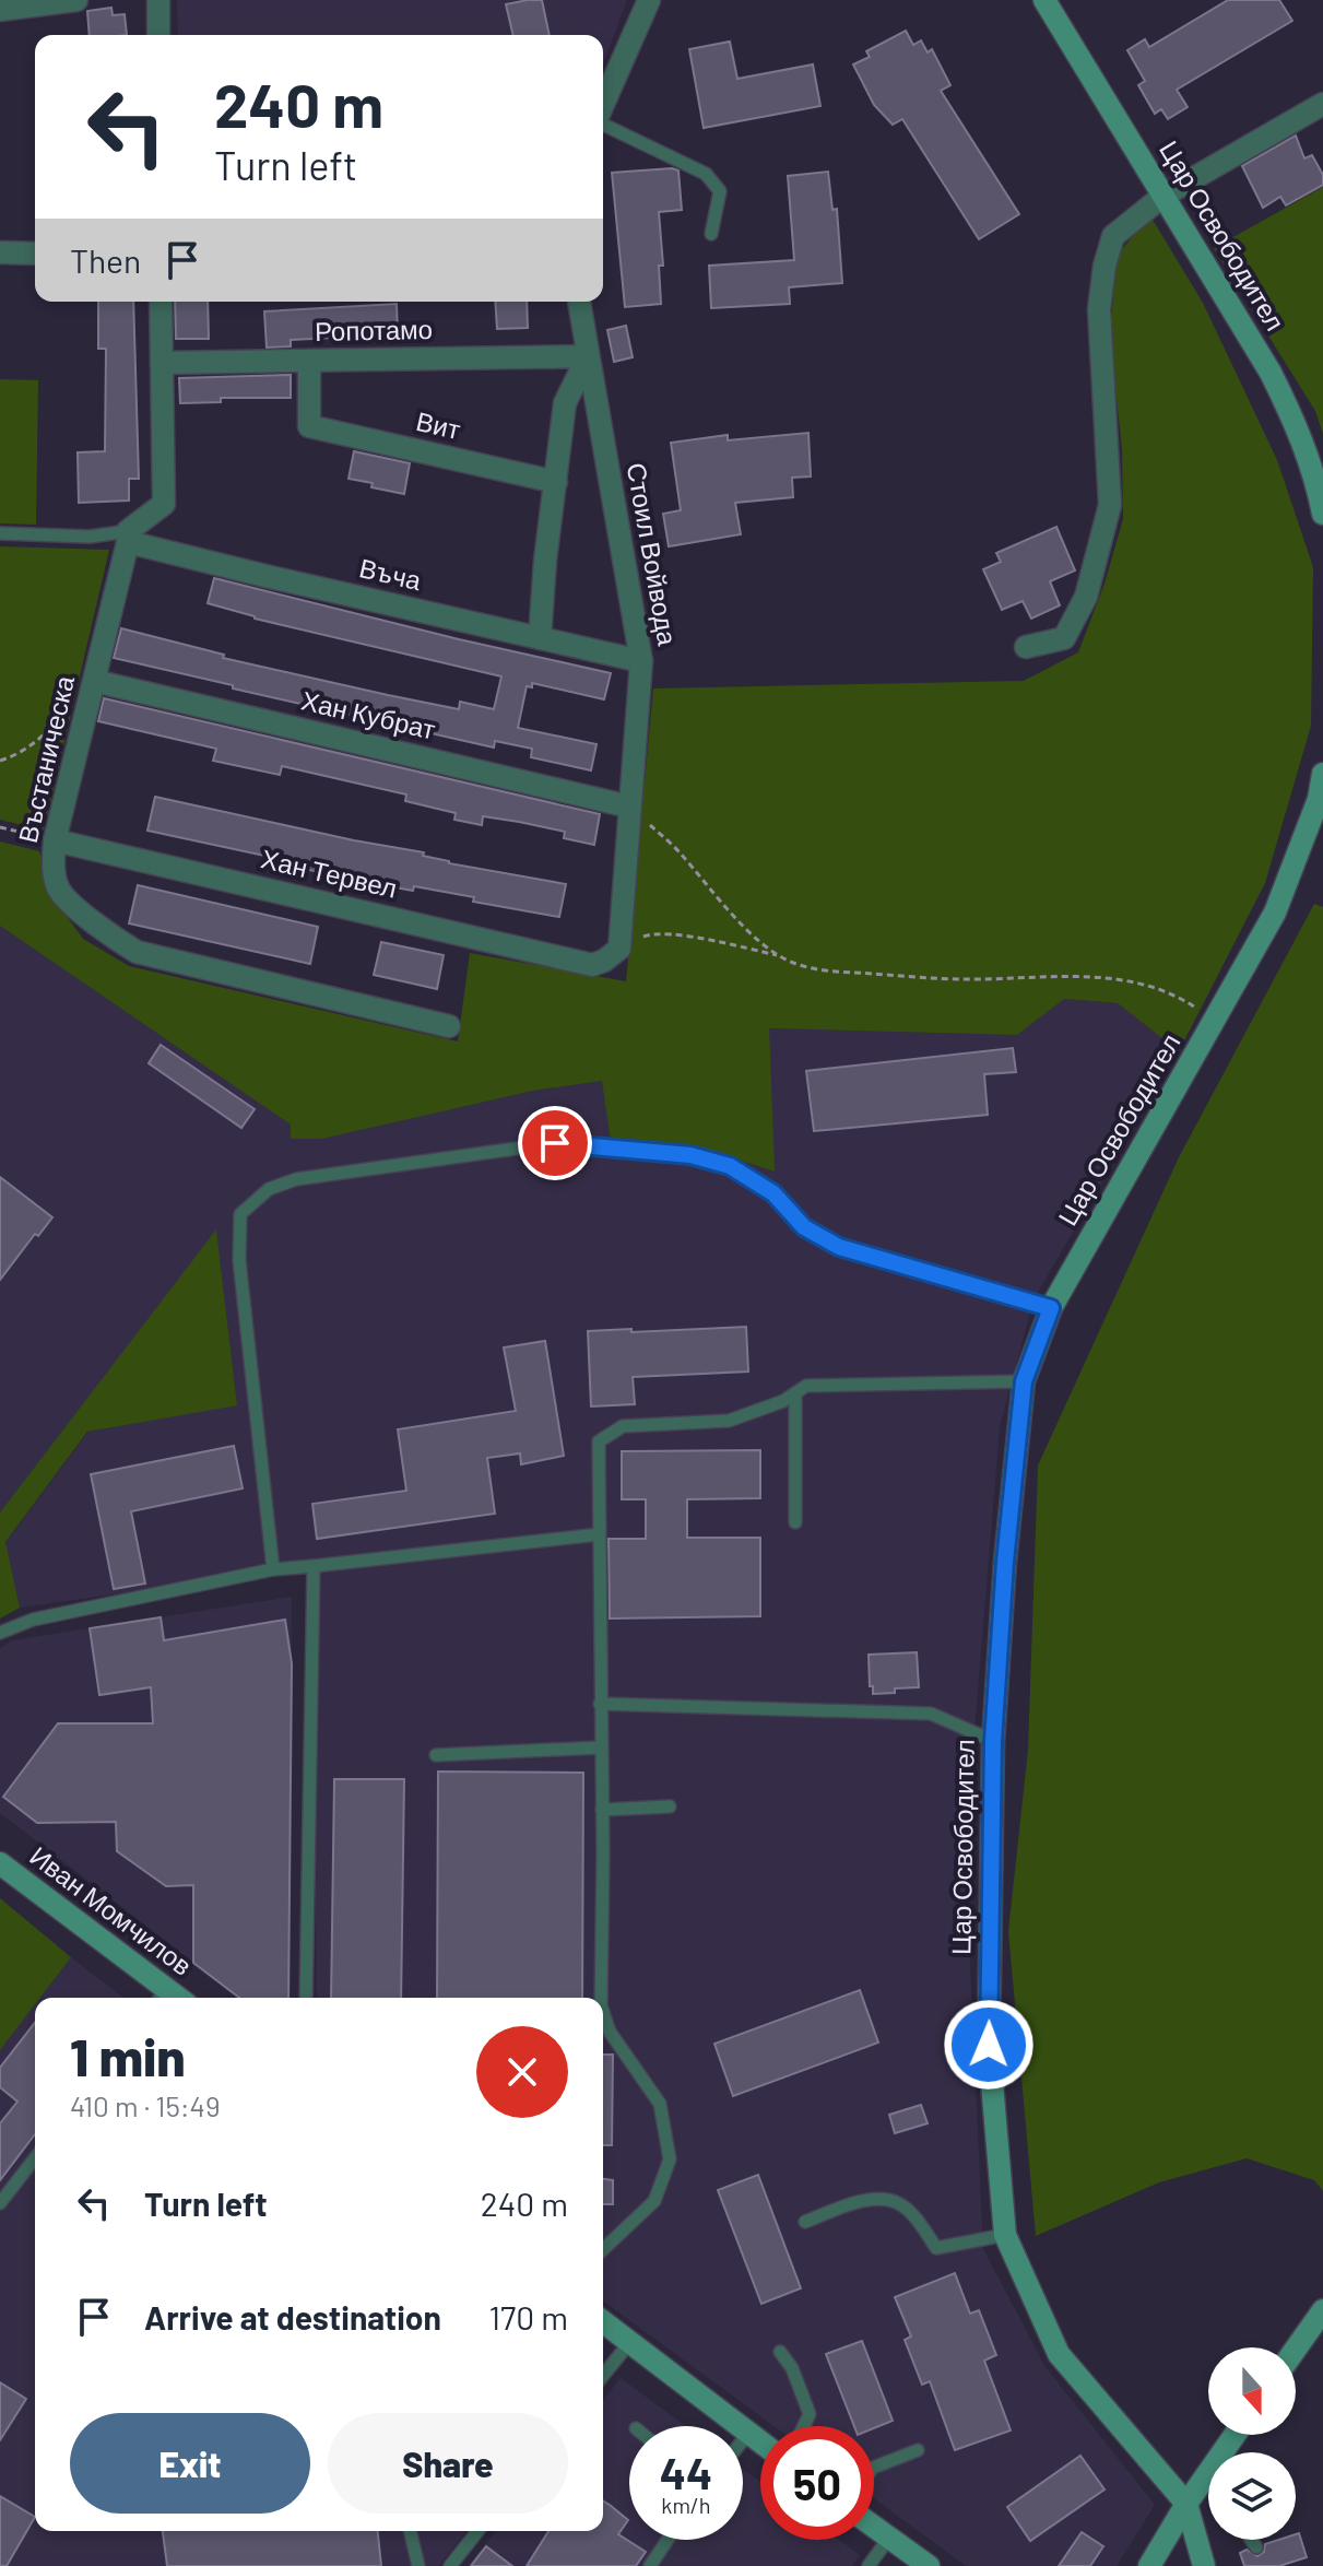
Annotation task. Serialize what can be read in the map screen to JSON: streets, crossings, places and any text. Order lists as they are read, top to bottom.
{
  "streets": {
    "main road": ["Цар Освободител", "Иван Момчилов"],
    "street": [
      "Ропотамо",
      "Вит",
      "Стоил Войвода",
      "Въча",
      "Хан Кубрат",
      "Въстаническа",
      "Хан Тервел"
    ]
  },
  "crossings": [
    ["Ропотамо", "Вит"],
    ["Ропотамо", "Стоил Войвода"],
    ["Стоил Войвода", "Въча"],
    ["Стоил Войвода", "Хан Кубрат"],
    ["Стоил Войвода", "Хан Тервел"],
    ["Въча", "Въстаническа"],
    ["Хан Кубрат", "Въстаническа"],
    ["Въстаническа", "Хан Тервел"]
  ],
  "north": "bottom",
  "page": {
    "turn": ["240 m", "Turn left"],
    "then": "Then",
    "heading": ["1 min", "410 m · 15:49"],
    "list": [
      {
        "name": "Turn left",
        "value": "240 m"
      },
      {
        "name": "Arrive at destination",
        "value": "170 m"
      }
    ],
    "buttons": ["Exit", "Share"],
    "speed": "44 km/h",
    "limit": "50"
  }
}
